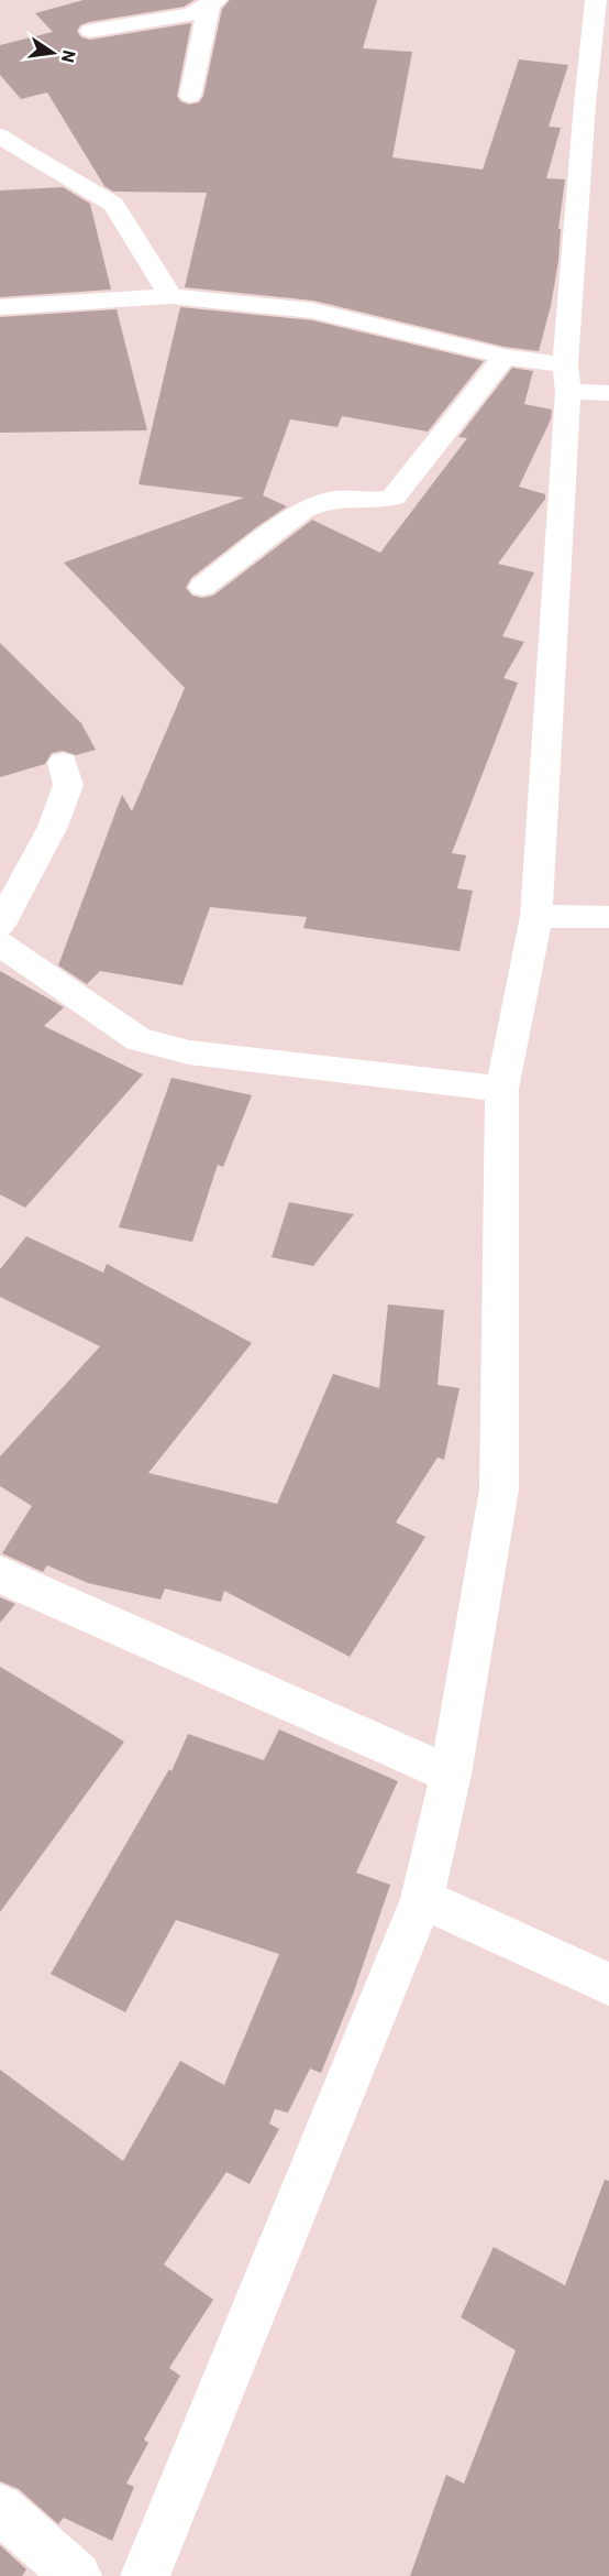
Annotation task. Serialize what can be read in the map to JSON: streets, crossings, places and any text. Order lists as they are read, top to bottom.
{
  "north": "right"
}
